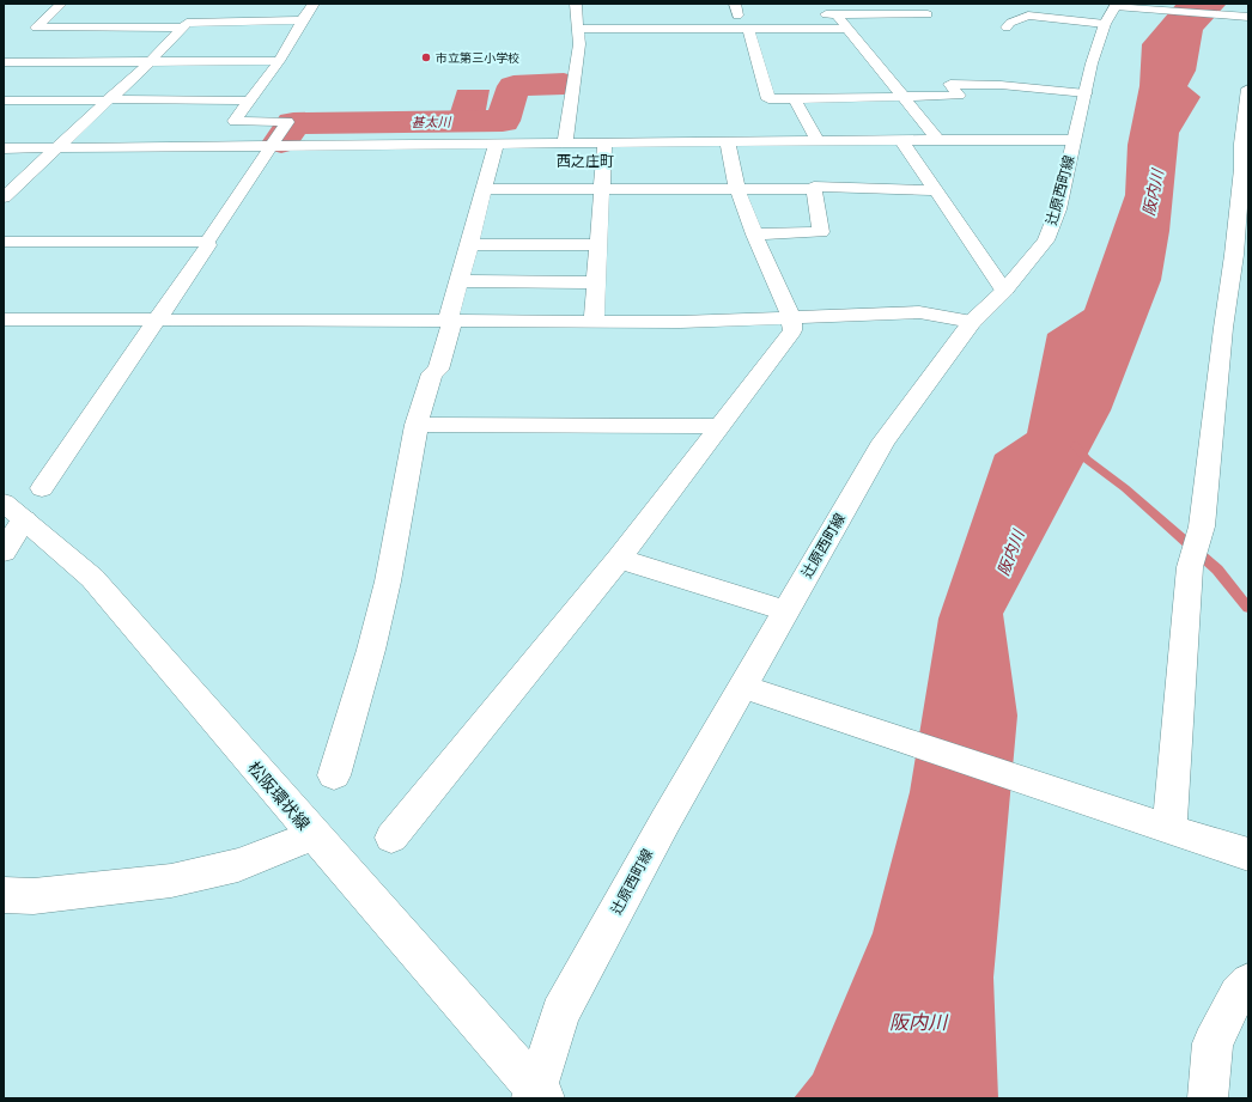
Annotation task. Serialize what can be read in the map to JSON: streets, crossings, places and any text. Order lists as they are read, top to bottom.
{
  "streets": {
    "street": ["辻原西町線", "松阪環状線"]
  },
  "crossings": [
    ["辻原西町線", "松阪環状線"]
  ],
  "districts": ["西之庄町"],
  "water": ["甚太川", "阪内川"],
  "places": ["市立第三小学校"]
}
